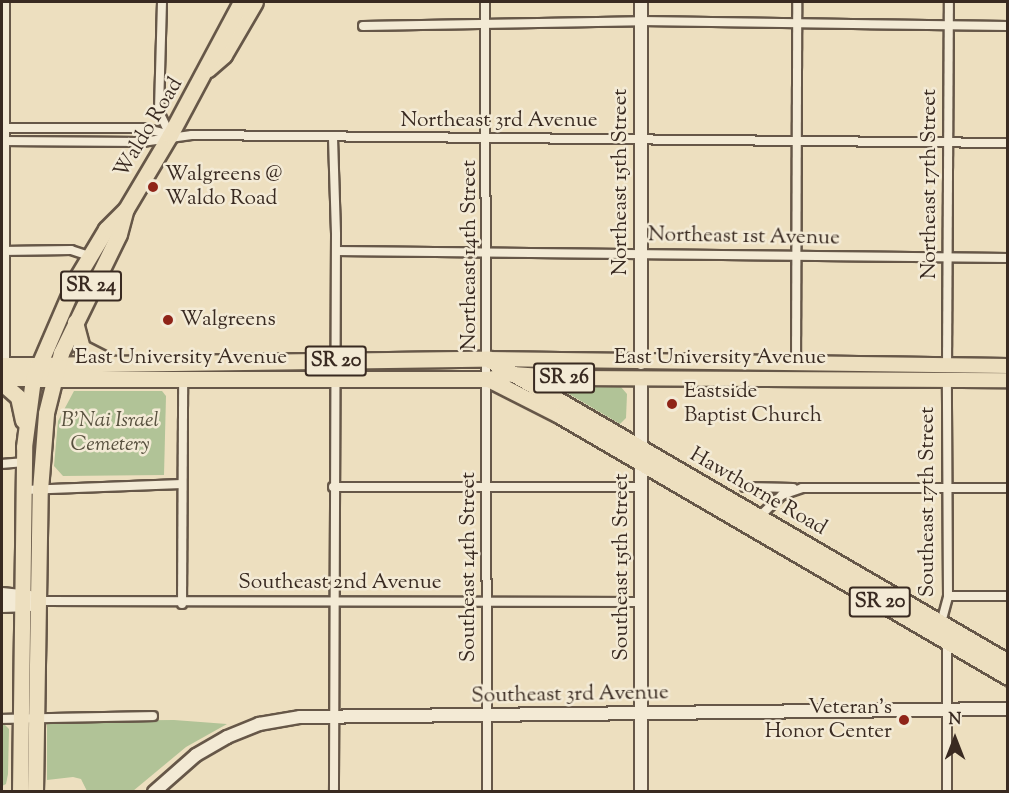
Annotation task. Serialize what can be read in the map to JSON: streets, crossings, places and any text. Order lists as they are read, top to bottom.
{
  "streets": {
    "highway": [
      "Waldo Road",
      "SR 24",
      "East University Avenue",
      "SR 20",
      "Hawthorne Road"
    ],
    "main road": ["SR 26"],
    "street": [
      "Northeast 3rd Avenue",
      "Northeast 15th Street",
      "Northeast 17th Street",
      "Northeast 1st Avenue",
      "Northeast 14th Street",
      "Southeast 17th Street",
      "Southeast 14th Street",
      "Southeast 15th Street",
      "Southeast 2nd Avenue",
      "Southeast 3rd Avenue"
    ]
  },
  "crossings": [
    ["Northeast 3rd Avenue", "Waldo Road"],
    ["Northeast 3rd Avenue", "Northeast 15th Street"],
    ["Northeast 3rd Avenue", "Northeast 17th Street"],
    ["Northeast 3rd Avenue", "Northeast 14th Street"],
    ["Waldo Road", "East University Avenue"],
    ["Northeast 15th Street", "Northeast 1st Avenue"],
    ["Northeast 15th Street", "East University Avenue"],
    ["Northeast 17th Street", "Northeast 1st Avenue"],
    ["Northeast 17th Street", "East University Avenue"],
    ["Northeast 17th Street", "Southeast 17th Street"],
    ["Northeast 1st Avenue", "Northeast 14th Street"],
    ["Northeast 14th Street", "East University Avenue"],
    ["Northeast 14th Street", "Hawthorne Road"],
    ["Northeast 14th Street", "Southeast 14th Street"],
    ["East University Avenue", "Hawthorne Road"],
    ["East University Avenue", "Southeast 17th Street"],
    ["East University Avenue", "Southeast 14th Street"],
    ["East University Avenue", "Southeast 15th Street"],
    ["Hawthorne Road", "Southeast 17th Street"],
    ["Hawthorne Road", "Southeast 14th Street"],
    ["Hawthorne Road", "Southeast 15th Street"],
    ["Southeast 14th Street", "Southeast 2nd Avenue"],
    ["Southeast 14th Street", "Southeast 3rd Avenue"],
    ["Southeast 15th Street", "Southeast 2nd Avenue"],
    ["Southeast 15th Street", "Southeast 3rd Avenue"]
  ],
  "parks": ["B’Nai Israel Cemetery"],
  "places": [
    "Walgreens @ Waldo Road",
    "Walgreens",
    "Eastside Baptist Church",
    "Veteran's Honor Center"
  ],
  "north": "top"
}
